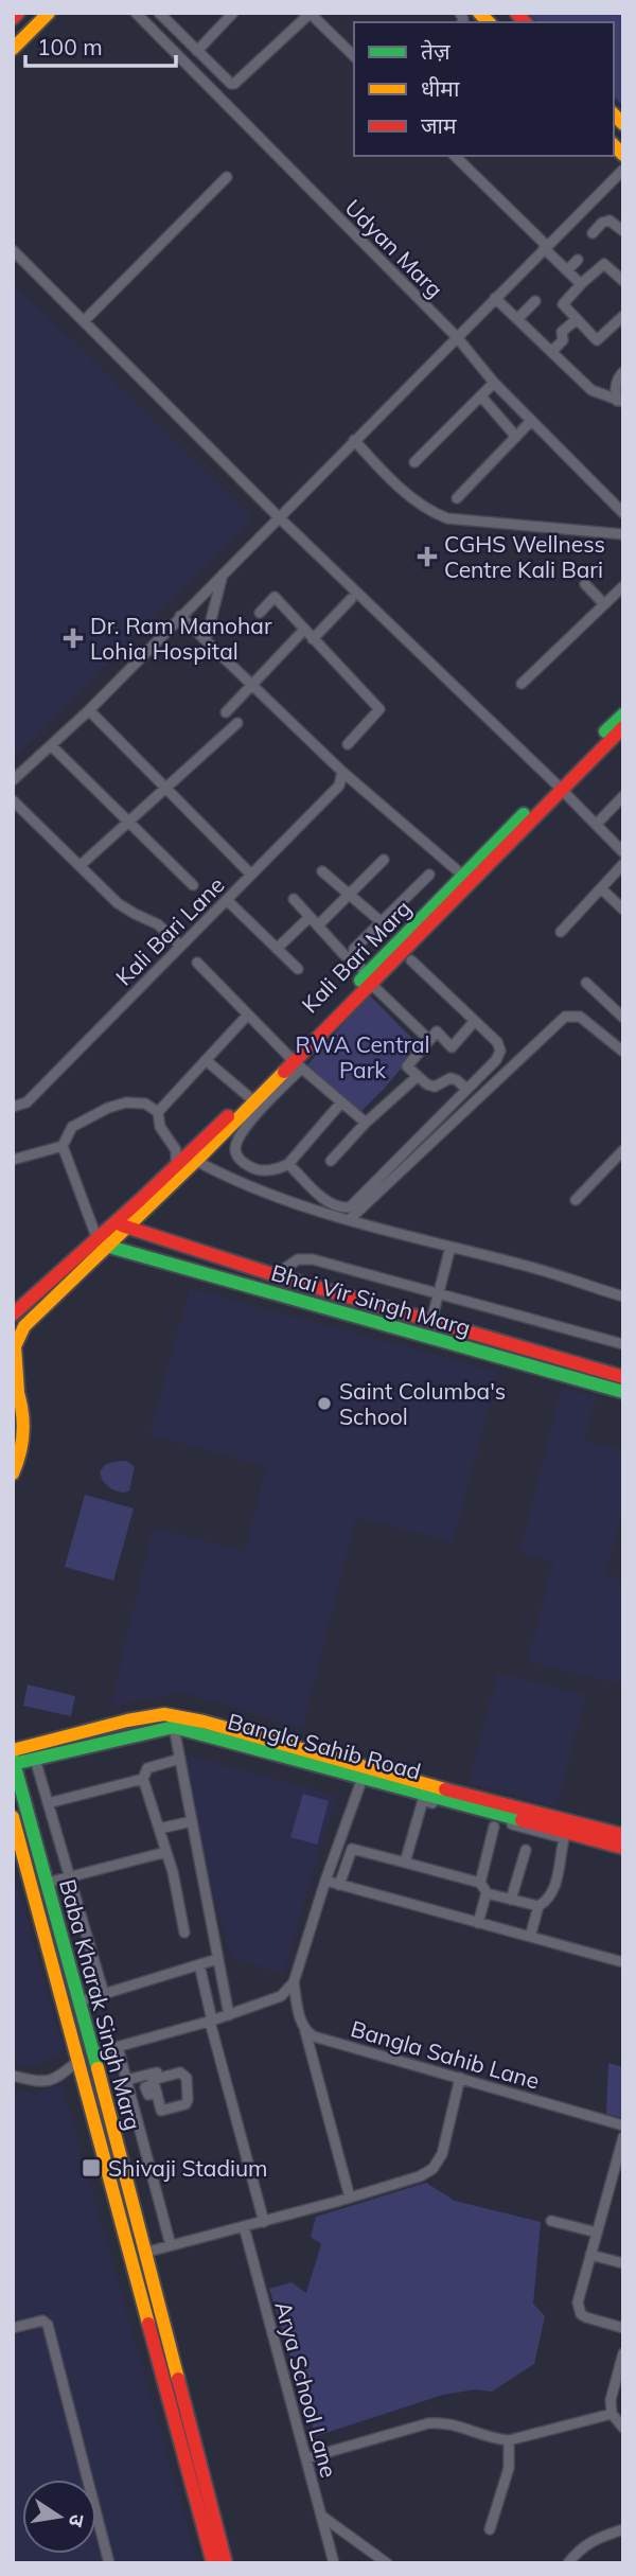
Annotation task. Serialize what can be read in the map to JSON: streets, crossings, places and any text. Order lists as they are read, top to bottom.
{
  "streets": {
    "street": [
      "Udyan Marg",
      "Kali Bari Lane",
      "Kali Bari Marg",
      "Bhai Vir Singh Marg",
      "Bangla Sahib Road",
      "Baba Kharak Singh Marg",
      "Bangla Sahib Lane",
      "Arya School Lane"
    ]
  },
  "crossings": [
    ["Kali Bari Marg", "Bhai Vir Singh Marg"],
    ["Bangla Sahib Road", "Baba Kharak Singh Marg"]
  ],
  "parks": ["RWA Central Park"],
  "places": {
    "health": ["CGHS Wellness Centre Kali Bari", "Dr. Ram Manohar Lohia Hospital"],
    "other": ["Saint Columba's School"],
    "transit": ["Shivaji Stadium"]
  },
  "legend": ["तेज़", "धीमा", "जाम"],
  "scale_bar": "100 m",
  "north": "right"
}
